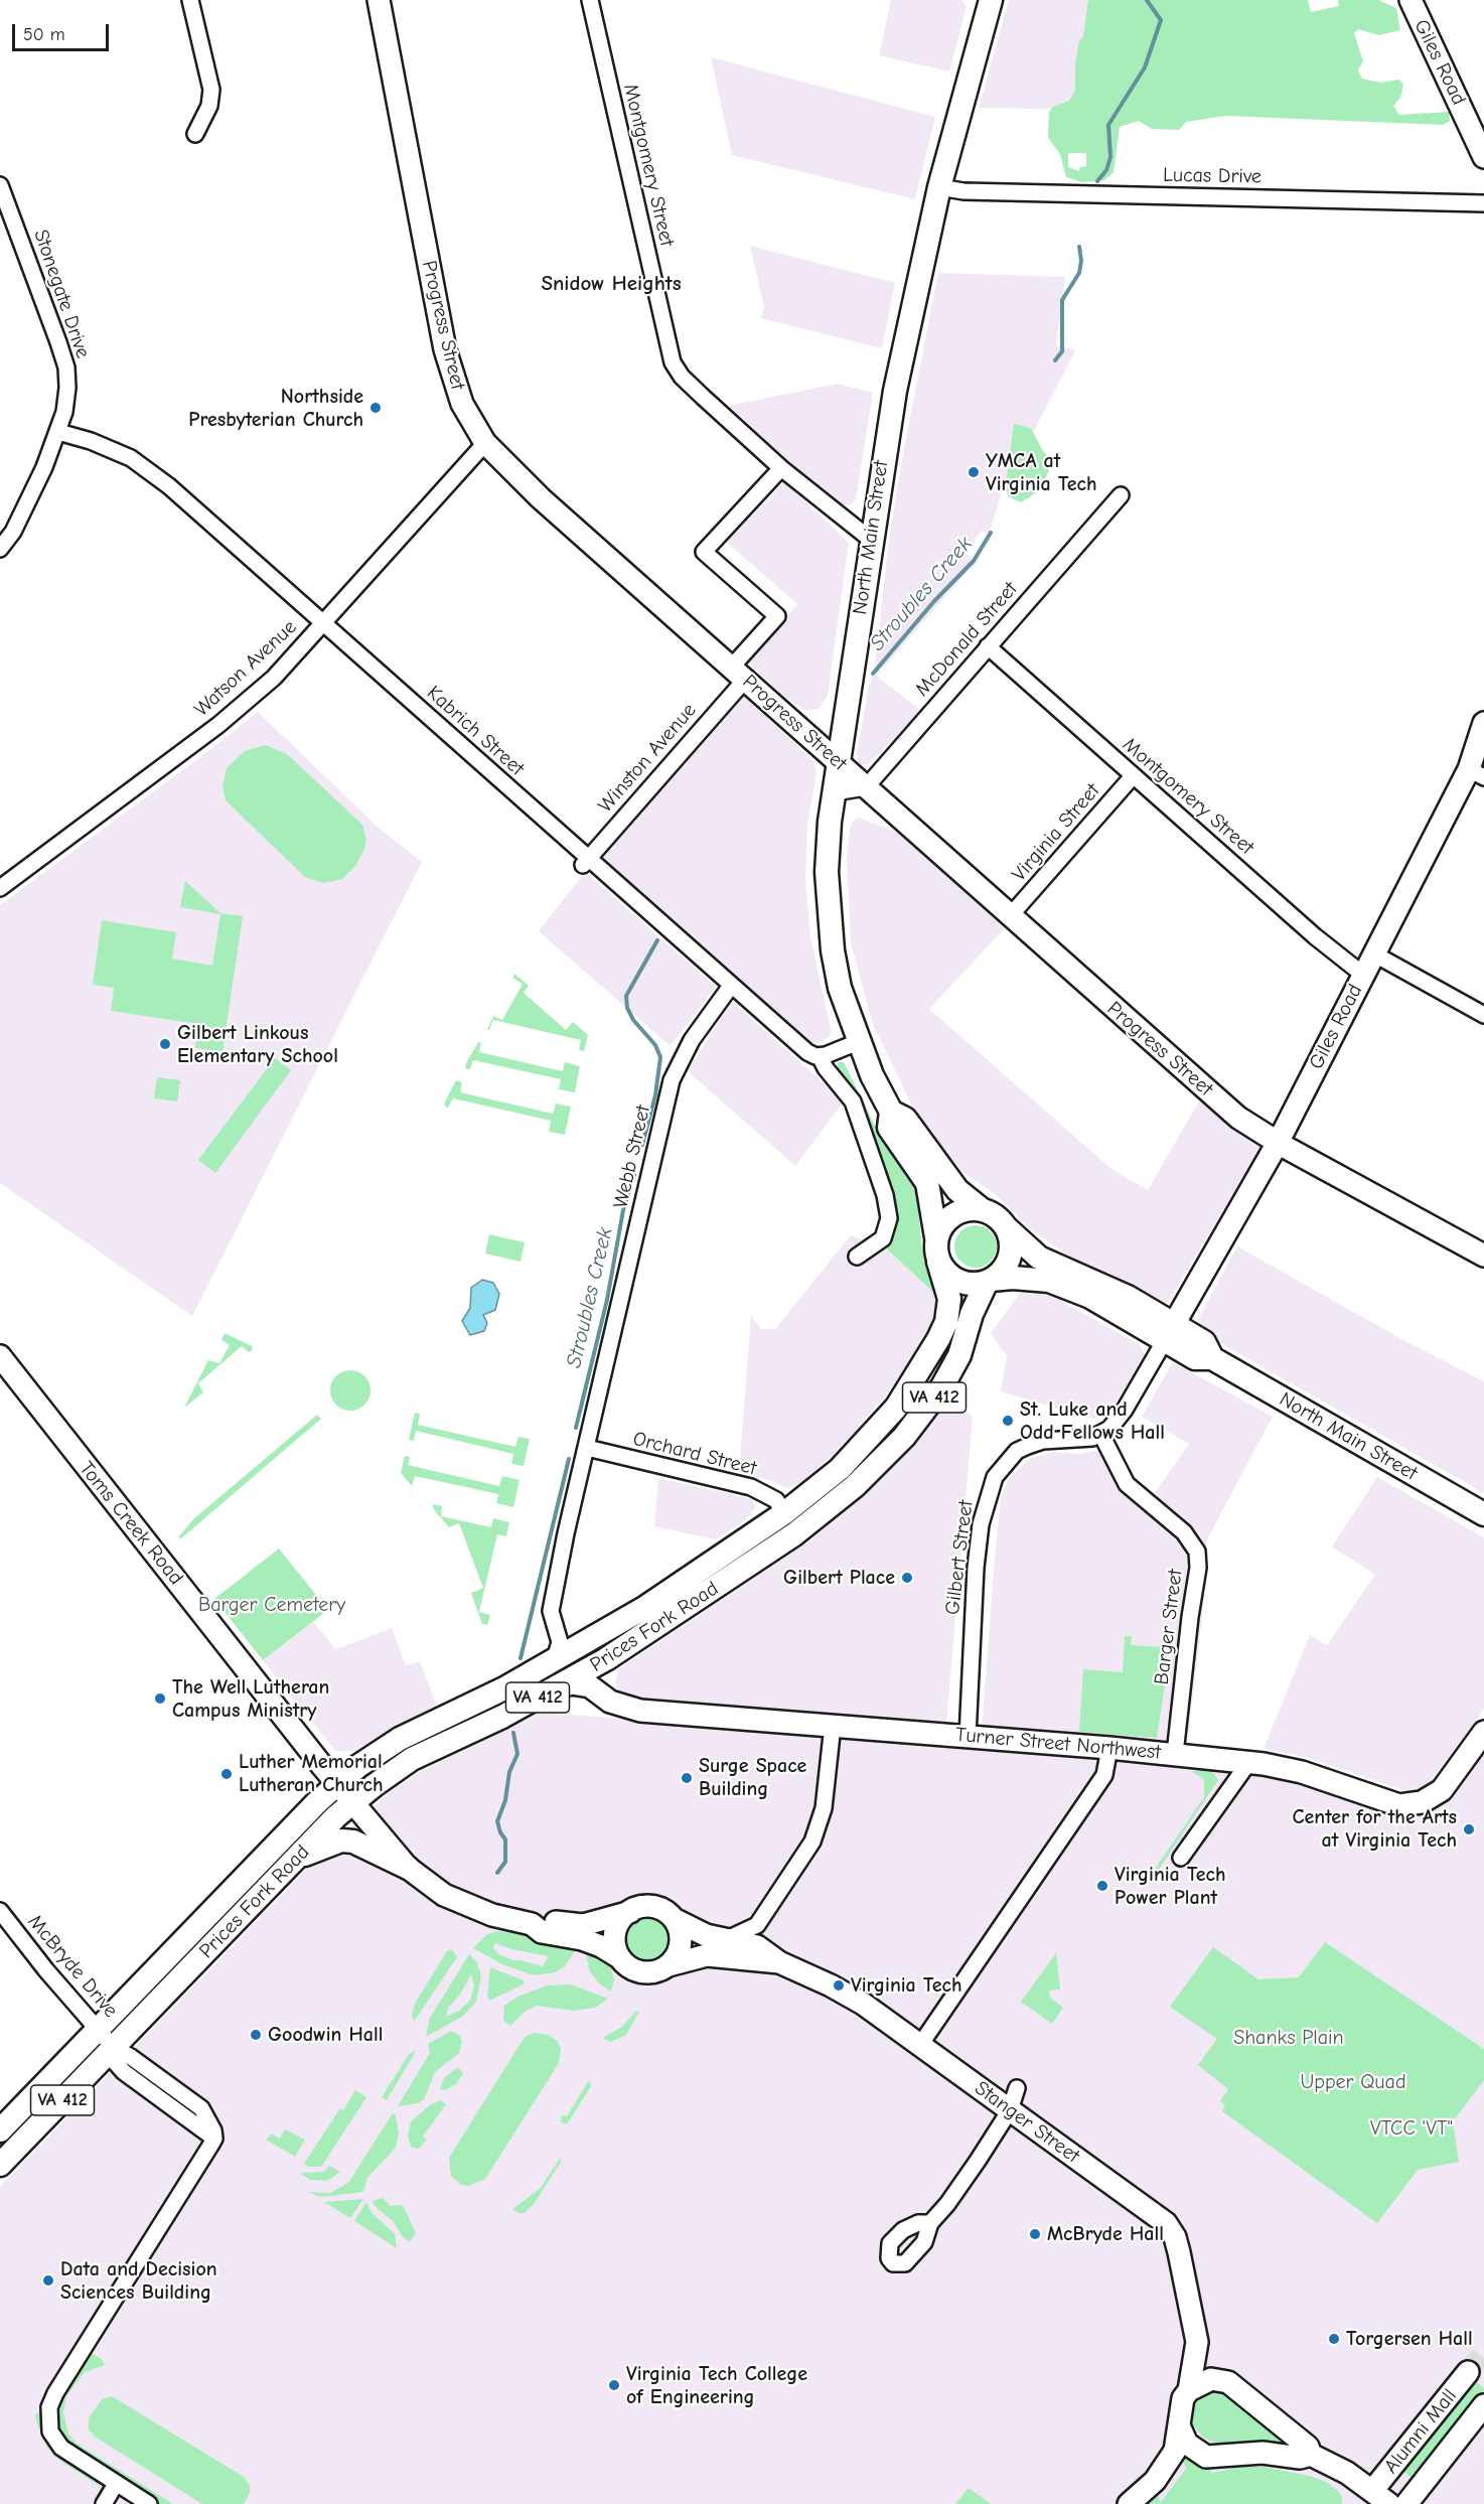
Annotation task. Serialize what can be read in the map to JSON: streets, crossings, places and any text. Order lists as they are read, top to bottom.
{
  "streets": {
    "main road": ["North Main Street", "VA 412", "Prices Fork Road"],
    "street": [
      "Giles Road",
      "Montgomery Street",
      "Lucas Drive",
      "Stonegate Drive",
      "Progress Street",
      "McDonald Street",
      "Watson Avenue",
      "Kabrich Street",
      "Winston Avenue",
      "Virginia Street",
      "Webb Street",
      "Orchard Street",
      "Toms Creek Road",
      "Gilbert Street",
      "Barger Street",
      "Turner Street Northwest",
      "McBryde Drive",
      "Stanger Street",
      "Alumni Mall"
    ]
  },
  "crossings": [
    ["Giles Road", "Montgomery Street"],
    ["Giles Road", "Progress Street"],
    ["Giles Road", "North Main Street"],
    ["Montgomery Street", "North Main Street"],
    ["Montgomery Street", "McDonald Street"],
    ["Montgomery Street", "Winston Avenue"],
    ["Montgomery Street", "Virginia Street"],
    ["Lucas Drive", "North Main Street"],
    ["Stonegate Drive", "Kabrich Street"],
    ["Progress Street", "North Main Street"],
    ["Progress Street", "McDonald Street"],
    ["Progress Street", "Watson Avenue"],
    ["Progress Street", "Winston Avenue"],
    ["Progress Street", "Virginia Street"],
    ["North Main Street", "Prices Fork Road"],
    ["Watson Avenue", "Kabrich Street"],
    ["Kabrich Street", "Winston Avenue"],
    ["Kabrich Street", "Webb Street"],
    ["Webb Street", "Orchard Street"],
    ["Webb Street", "Prices Fork Road"],
    ["Orchard Street", "Prices Fork Road"],
    ["Toms Creek Road", "Prices Fork Road"],
    ["Gilbert Street", "Barger Street"],
    ["Gilbert Street", "Turner Street Northwest"],
    ["Prices Fork Road", "Turner Street Northwest"],
    ["Prices Fork Road", "McBryde Drive"],
    ["Barger Street", "Turner Street Northwest"]
  ],
  "districts": ["Snidow Heights"],
  "water": ["Stroubles Creek"],
  "parks": [
    "Barger Cemetery",
    "Shanks Plain",
    "Upper Quad",
    "VTCC 'VT\""
  ],
  "places": [
    "Northside Presbyterian Church",
    "YMCA at Virginia Tech",
    "Gilbert Linkous Elementary School",
    "St. Luke and Odd Fellows Hall",
    "Gilbert Place",
    "The Well Lutheran Campus Ministry",
    "Luther Memorial Lutheran Church",
    "Surge Space Building",
    "Center for the Arts at Virginia Tech",
    "Virginia Tech Power Plant",
    "Virginia Tech",
    "Goodwin Hall",
    "McBryde Hall",
    "Data and Decision Sciences Building",
    "Torgersen Hall",
    "Virginia Tech College of Engineering"
  ],
  "scale_bar": "50 m"
}
